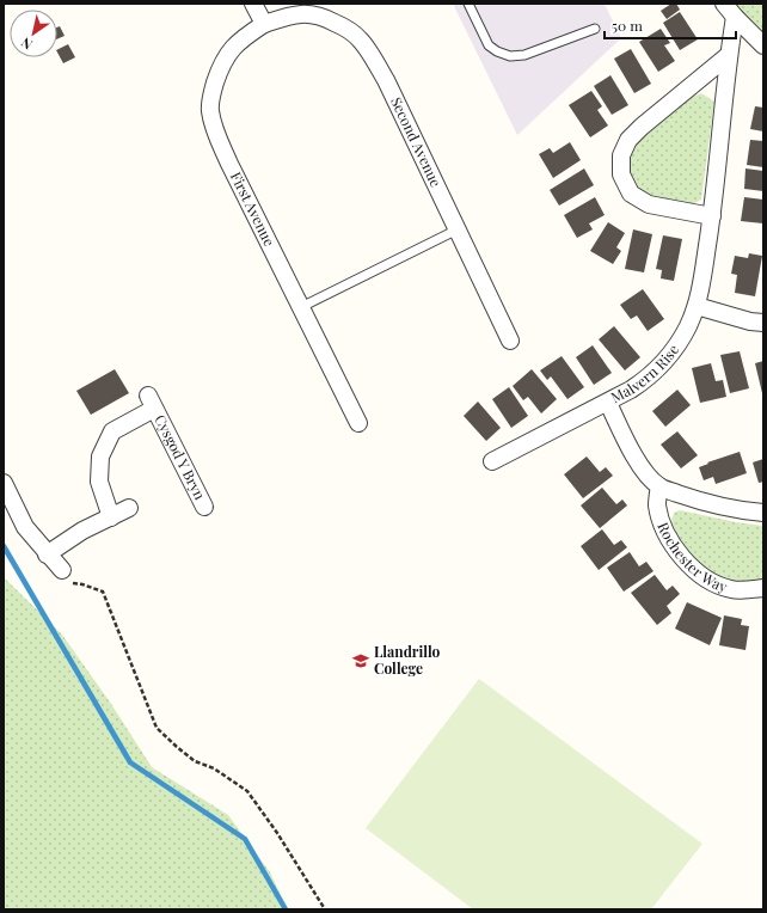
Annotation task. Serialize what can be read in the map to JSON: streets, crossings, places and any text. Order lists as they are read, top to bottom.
{
  "streets": {
    "street": [
      "Second Avenue",
      "First Avenue",
      "Malvern Rise",
      "Cysgod Y Bryn",
      "Rochester Way"
    ]
  },
  "crossings": [
    ["Second Avenue", "First Avenue"],
    ["Malvern Rise", "Rochester Way"]
  ],
  "places": {
    "school or university": ["Llandrillo College"]
  },
  "scale_bar": "50 m",
  "north": "bottom left"
}
